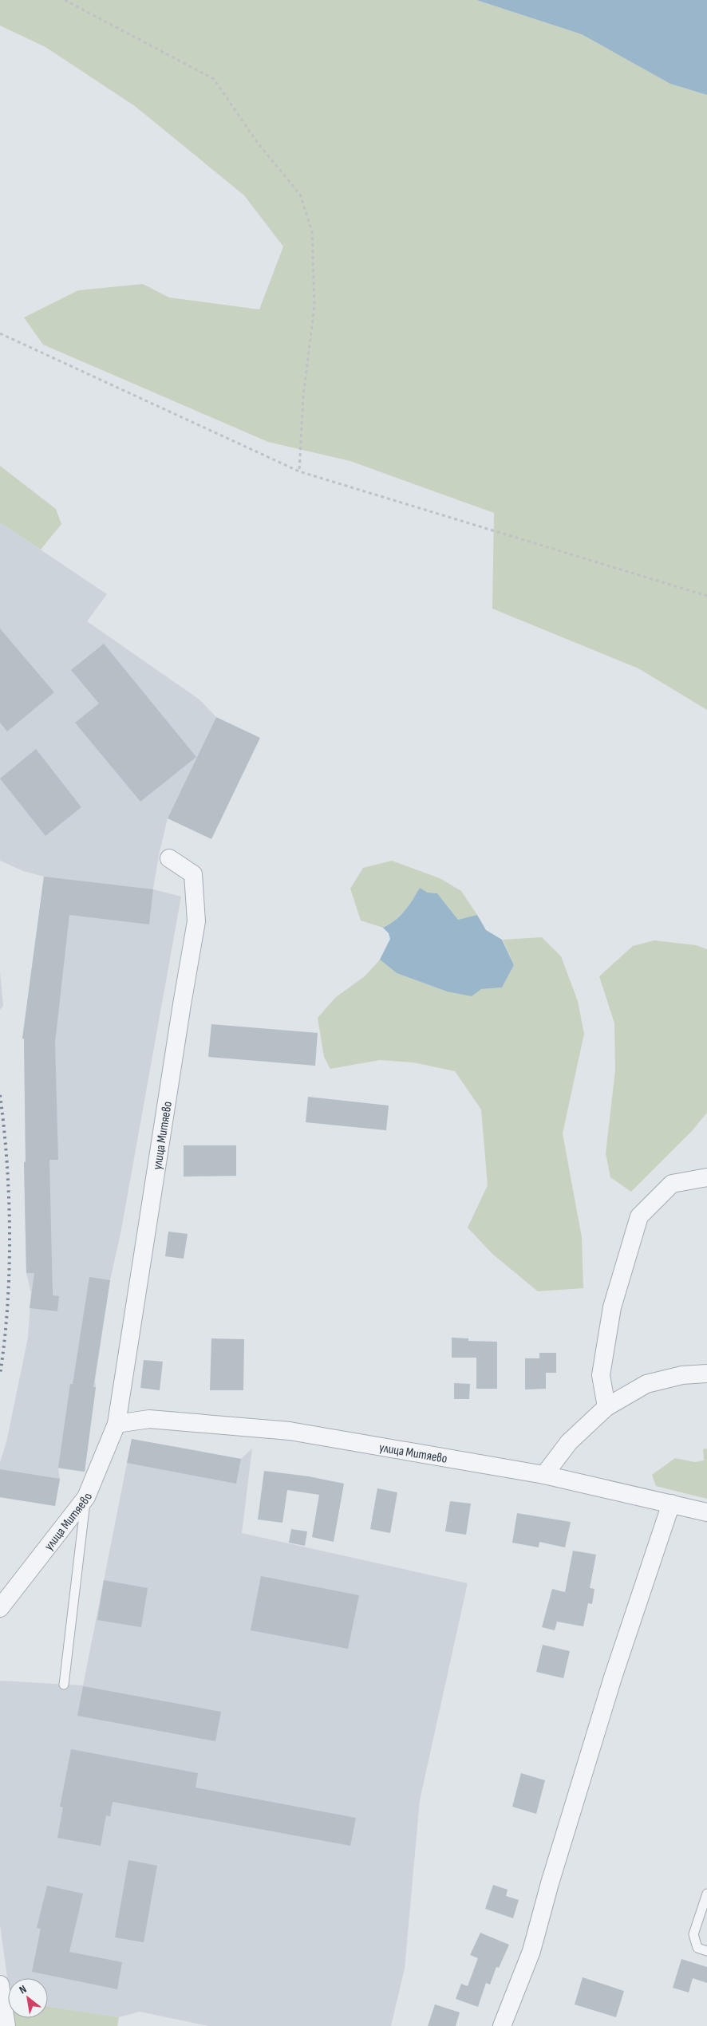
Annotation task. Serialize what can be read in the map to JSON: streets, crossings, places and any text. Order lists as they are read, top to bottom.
{
  "streets": {
    "street": ["улица Митяево"]
  },
  "north": "top left"
}
